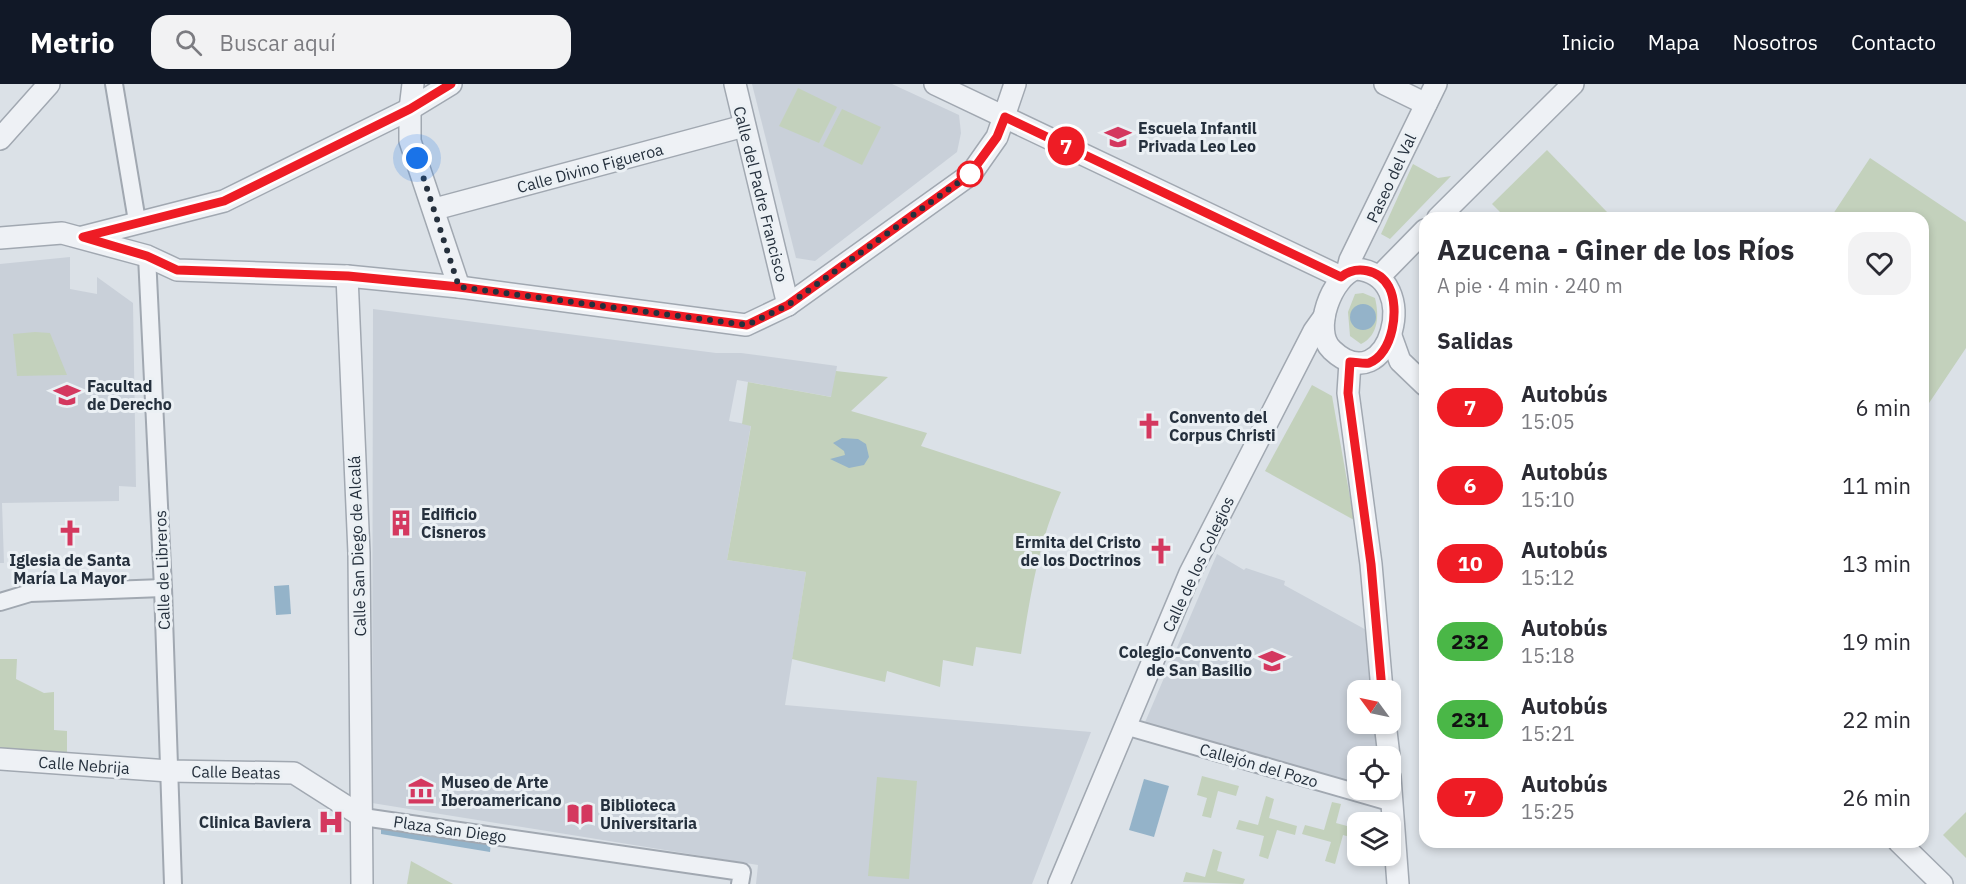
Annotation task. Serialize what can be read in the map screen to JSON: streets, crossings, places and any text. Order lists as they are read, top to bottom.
{
  "streets": {
    "street": [
      "Calle Divino Figueroa",
      "Paseo del Val",
      "Calle del Padre Francisco",
      "Calle San Diego de Alcalá",
      "Calle de los Colegios",
      "Calle de Libreros",
      "Calle Nebrija",
      "Callejón del Pozo",
      "Calle Beatas",
      "Plaza San Diego"
    ]
  },
  "crossings": [
    ["Calle Divino Figueroa", "Calle del Padre Francisco"],
    ["Paseo del Val", "Calle de los Colegios"],
    ["Calle San Diego de Alcalá", "Calle Beatas"],
    ["Calle San Diego de Alcalá", "Plaza San Diego"],
    ["Calle de los Colegios", "Callejón del Pozo"],
    ["Calle de Libreros", "Calle Nebrija"],
    ["Calle de Libreros", "Calle Beatas"],
    ["Calle Nebrija", "Calle Beatas"],
    ["Calle Beatas", "Plaza San Diego"]
  ],
  "places": {
    "school or university": ["Escuela Infantil Privada Leo Leo", "Facultad de Derecho", "Colegio-Convento de San Basilio"],
    "church": ["Convento del Corpus Christi", "Iglesia de Santa María La Mayor", "Ermita del Cristo de los Doctrinos"],
    "building": ["Edificio Cisneros"],
    "museum": ["Museo de Arte Iberoamericano"],
    "library": ["Biblioteca Universitaria"],
    "hospital": ["Clinica Baviera"]
  },
  "lines": ["bus line 7"],
  "north": "top left",
  "page": {
    "header": "Metrio",
    "search": "Buscar aquí",
    "nav": [
      "Inicio",
      "Mapa",
      "Nosotros",
      "Contacto"
    ],
    "on_map": "7",
    "heading": [
      ["Azucena - Giner de los Ríos", "A pie · 4 min · 240 m"],
      "Salidas"
    ],
    "list": [
      {
        "mark": "7",
        "name": "Autobús",
        "note": "15:05",
        "value": "6 min"
      },
      {
        "mark": "6",
        "name": "Autobús",
        "note": "15:10",
        "value": "11 min"
      },
      {
        "mark": "10",
        "name": "Autobús",
        "note": "15:12",
        "value": "13 min"
      },
      {
        "mark": "232",
        "name": "Autobús",
        "note": "15:18",
        "value": "19 min"
      },
      {
        "mark": "231",
        "name": "Autobús",
        "note": "15:21",
        "value": "22 min"
      },
      {
        "mark": "7",
        "name": "Autobús",
        "note": "15:25",
        "value": "26 min"
      }
    ]
  }
}
